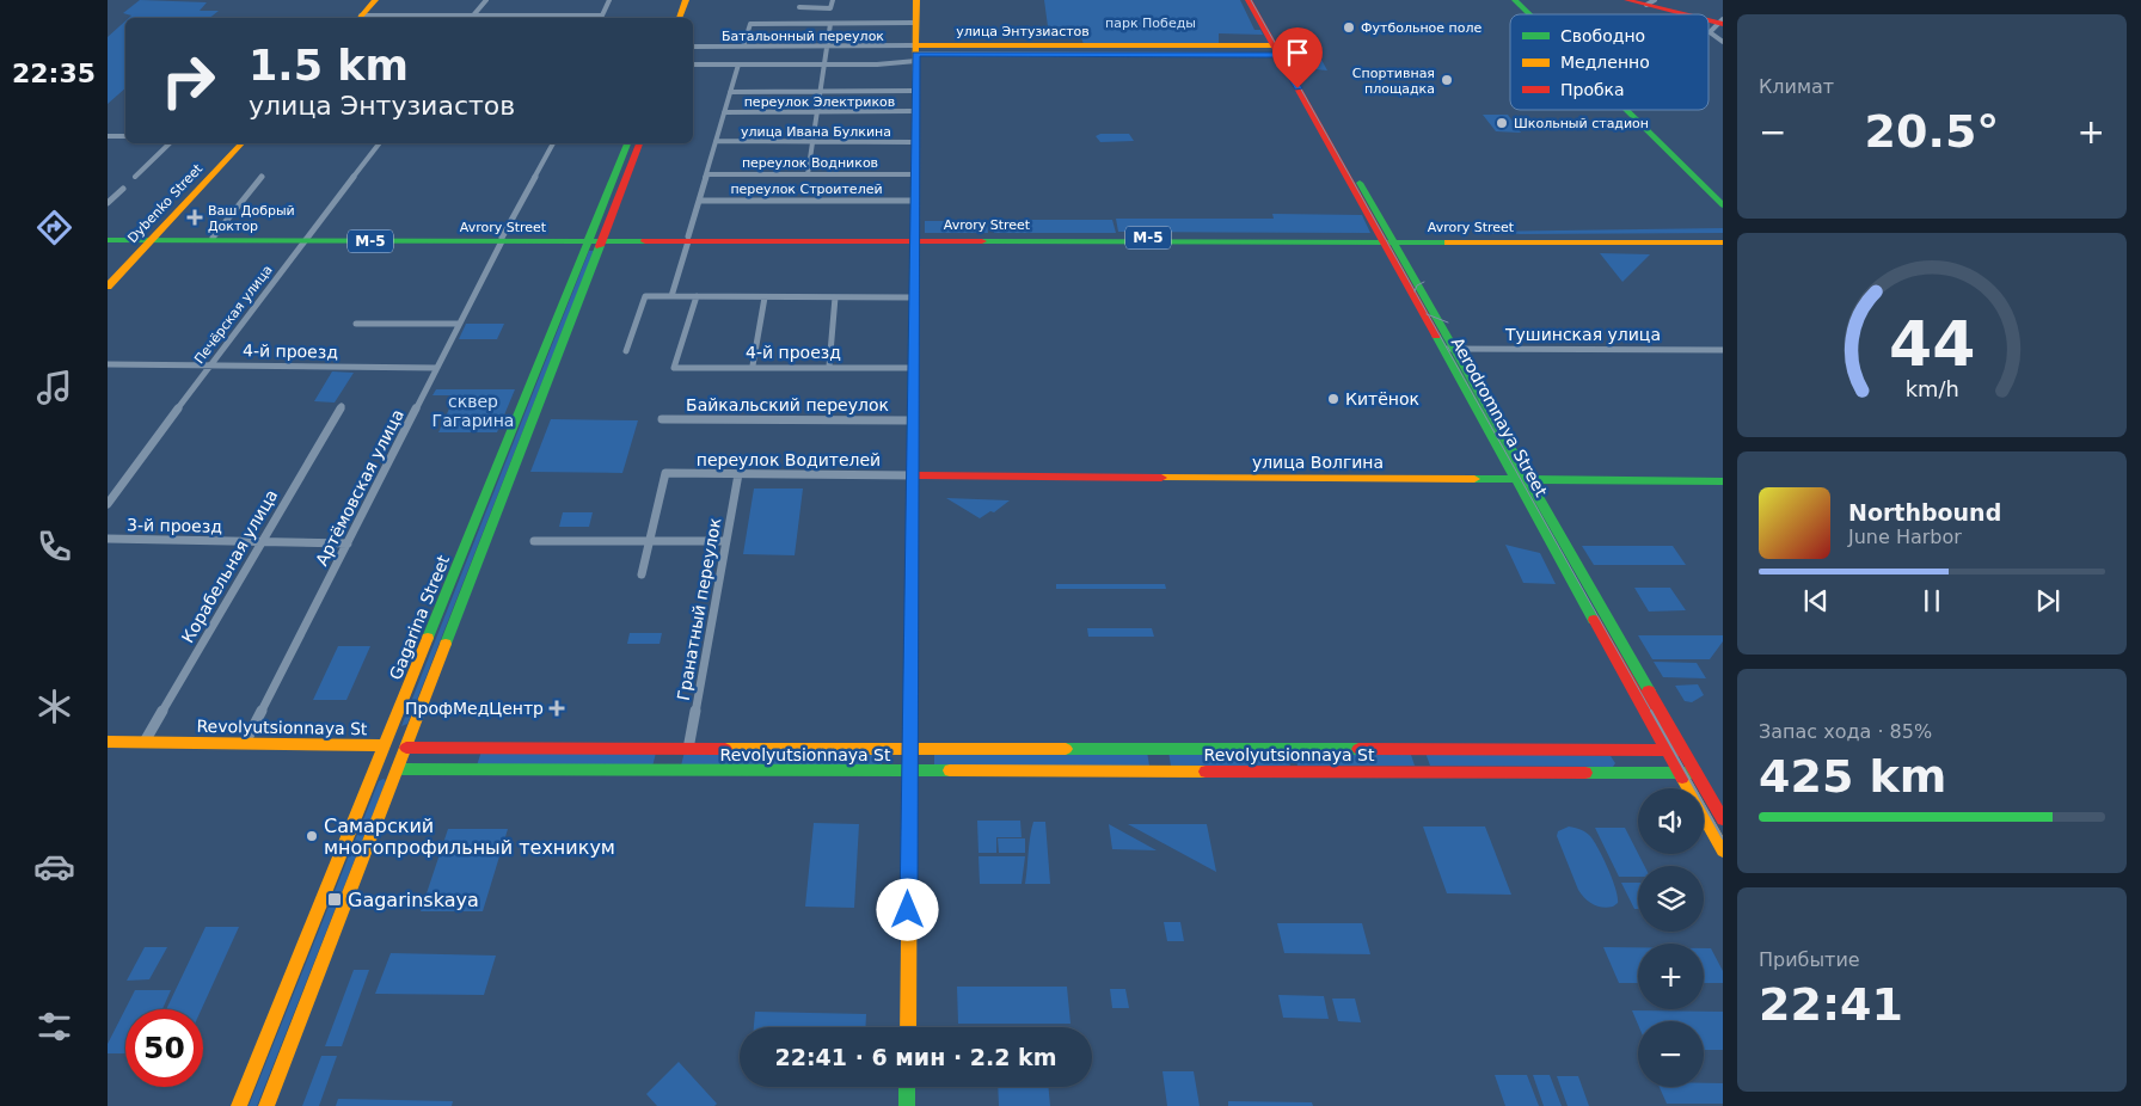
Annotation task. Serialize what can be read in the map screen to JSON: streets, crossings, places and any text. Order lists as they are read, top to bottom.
{
  "streets": {
    "main road": [
      "улица Энтузиастов",
      "Dybenko Street",
      "Avrory Street",
      "М-5",
      "Aerodromnaya Street",
      "улица Волгина",
      "Gagarina Street",
      "Revolyutsionnaya St"
    ],
    "street": [
      "Батальонный переулок",
      "переулок Электриков",
      "улица Ивана Булкина",
      "переулок Водников",
      "переулок Строителей",
      "Печёрская улица",
      "Тушинская улица",
      "4-й проезд",
      "Байкальский переулок",
      "переулок Водителей",
      "Артёмовская улица",
      "3-й проезд",
      "Корабельная улица",
      "Гранатный переулок"
    ]
  },
  "crossings": [
    ["улица Энтузиастов", "Батальонный переулок"],
    ["улица Энтузиастов", "Aerodromnaya Street"],
    ["Dybenko Street", "Avrory Street"],
    ["Avrory Street", "Печёрская улица"],
    ["Avrory Street", "Aerodromnaya Street"],
    ["Avrory Street", "Артёмовская улица"],
    ["Avrory Street", "Gagarina Street"],
    ["Печёрская улица", "4-й проезд"],
    ["Тушинская улица", "Aerodromnaya Street"],
    ["4-й проезд", "Артёмовская улица"],
    ["Aerodromnaya Street", "улица Волгина"],
    ["Aerodromnaya Street", "Revolyutsionnaya St"],
    ["переулок Водителей", "улица Волгина"],
    ["переулок Водителей", "Гранатный переулок"],
    ["Артёмовская улица", "3-й проезд"],
    ["Артёмовская улица", "Revolyutsionnaya St"],
    ["3-й проезд", "Корабельная улица"],
    ["Корабельная улица", "Revolyutsionnaya St"],
    ["Гранатный переулок", "Revolyutsionnaya St"],
    ["Gagarina Street", "Revolyutsionnaya St"]
  ],
  "parks": ["парк Победы", "сквер Гагарина"],
  "places": {
    "other": [
      "Футбольное поле",
      "Спортивная площадка",
      "Школьный стадион",
      "Китёнок",
      "Самарский многопрофильный техникум"
    ],
    "health": ["Ваш Добрый Доктор", "ПрофМедЦентр"],
    "transit": ["Gagarinskaya"]
  },
  "legend": ["Свободно", "Медленно", "Пробка"],
  "page": {
    "tabs": "22:35",
    "tile": [
      "Климат",
      ["Запас хода · 85%", "425 km"],
      ["Прибытие", "22:41"]
    ],
    "turn": ["1.5 km", "улица Энтузиастов"],
    "heat": ["−", "20.5°", "+"],
    "song": ["Northbound", "June Harbor"],
    "map_buttons": ["+", "−"],
    "limit": "50",
    "trip": "22:41 · 6 мин · 2.2 km",
    "gauge": ["44", "km/h"]
  }
}
